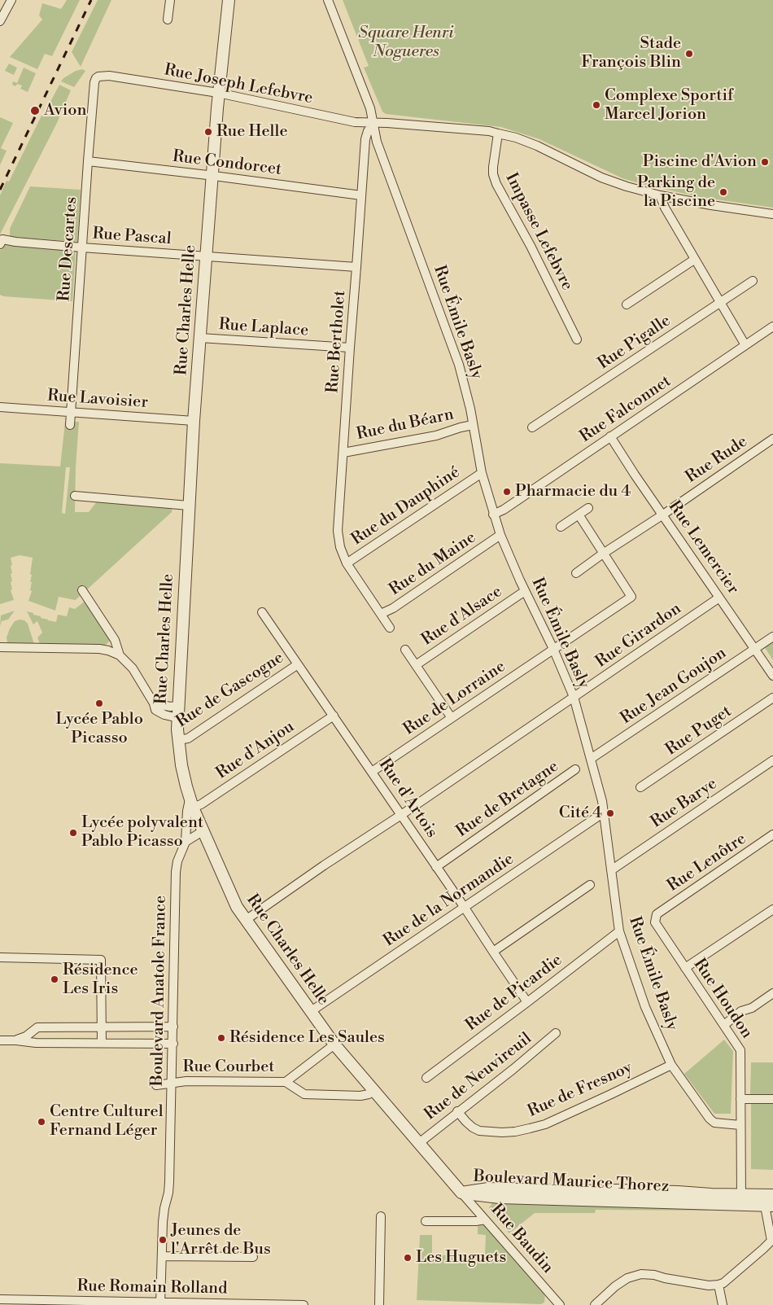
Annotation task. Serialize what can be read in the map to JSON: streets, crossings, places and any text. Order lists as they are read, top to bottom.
{
  "streets": {
    "street": [
      "Rue Joseph Lefebvre",
      "Rue Condorcet",
      "Impasse Lefebvre",
      "Rue Pascal",
      "Rue Descartes",
      "Rue Charles Helle",
      "Rue Émile Basly",
      "Rue Laplace",
      "Rue Bertholet",
      "Rue Pigalle",
      "Rue Lavoisier",
      "Rue Falconnet",
      "Rue du Béarn",
      "Rue Rude",
      "Rue du Dauphiné",
      "Rue Lemercier",
      "Rue du Maine",
      "Rue d'Alsace",
      "Rue Girardon",
      "Rue Jean Goujon",
      "Rue de Gascogne",
      "Rue de Lorraine",
      "Rue Puget",
      "Rue d'Anjou",
      "Rue d'Artois",
      "Rue de Bretagne",
      "Rue Barye",
      "Rue Lenôtre",
      "Rue de la Normandie",
      "Boulevard Anatole France",
      "Rue de Picardie",
      "Rue Houdon",
      "Rue Courbet",
      "Rue de Neuvireuil",
      "Rue de Fresnoy",
      "Boulevard Maurice Thorez",
      "Rue Baudin",
      "Rue Romain Rolland"
    ]
  },
  "crossings": [
    ["Rue Joseph Lefebvre", "Impasse Lefebvre"],
    ["Rue Joseph Lefebvre", "Rue Descartes"],
    ["Rue Joseph Lefebvre", "Rue Charles Helle"],
    ["Rue Joseph Lefebvre", "Rue Émile Basly"],
    ["Rue Joseph Lefebvre", "Rue Bertholet"],
    ["Rue Condorcet", "Rue Descartes"],
    ["Rue Condorcet", "Rue Charles Helle"],
    ["Rue Condorcet", "Rue Bertholet"],
    ["Rue Pascal", "Rue Descartes"],
    ["Rue Pascal", "Rue Charles Helle"],
    ["Rue Pascal", "Rue Bertholet"],
    ["Rue Descartes", "Rue Lavoisier"],
    ["Rue Charles Helle", "Rue Laplace"],
    ["Rue Charles Helle", "Rue Lavoisier"],
    ["Rue Charles Helle", "Rue Girardon"],
    ["Rue Charles Helle", "Rue de Gascogne"],
    ["Rue Charles Helle", "Rue d'Anjou"],
    ["Rue Charles Helle", "Rue de la Normandie"],
    ["Rue Charles Helle", "Boulevard Anatole France"],
    ["Rue Charles Helle", "Rue Courbet"],
    ["Rue Charles Helle", "Rue de Neuvireuil"],
    ["Rue Charles Helle", "Boulevard Maurice Thorez"],
    ["Rue Charles Helle", "Rue Baudin"],
    ["Rue Émile Basly", "Rue Bertholet"],
    ["Rue Émile Basly", "Rue Falconnet"],
    ["Rue Émile Basly", "Rue du Béarn"],
    ["Rue Émile Basly", "Rue du Dauphiné"],
    ["Rue Émile Basly", "Rue du Maine"],
    ["Rue Émile Basly", "Rue d'Alsace"],
    ["Rue Émile Basly", "Rue Girardon"],
    ["Rue Émile Basly", "Rue Jean Goujon"],
    ["Rue Émile Basly", "Rue de Lorraine"],
    ["Rue Émile Basly", "Rue Barye"],
    ["Rue Émile Basly", "Rue de la Normandie"],
    ["Rue Émile Basly", "Rue de Picardie"],
    ["Rue Émile Basly", "Rue Houdon"],
    ["Rue Émile Basly", "Rue de Fresnoy"],
    ["Rue Laplace", "Rue Bertholet"],
    ["Rue Bertholet", "Rue du Béarn"],
    ["Rue Bertholet", "Rue du Dauphiné"],
    ["Rue Bertholet", "Rue du Maine"],
    ["Rue Falconnet", "Rue Lemercier"],
    ["Rue Rude", "Rue Lemercier"],
    ["Rue Rude", "Rue de Lorraine"],
    ["Rue Lemercier", "Rue Girardon"],
    ["Rue Lemercier", "Rue Jean Goujon"],
    ["Rue Girardon", "Rue d'Artois"],
    ["Rue de Gascogne", "Rue d'Artois"],
    ["Rue de Lorraine", "Rue d'Artois"],
    ["Rue d'Anjou", "Rue d'Artois"],
    ["Rue d'Anjou", "Boulevard Anatole France"],
    ["Rue d'Artois", "Rue de Bretagne"],
    ["Rue d'Artois", "Rue de la Normandie"],
    ["Rue d'Artois", "Rue de Picardie"],
    ["Rue Lenôtre", "Rue Houdon"],
    ["Boulevard Anatole France", "Rue Courbet"],
    ["Boulevard Anatole France", "Rue Romain Rolland"],
    ["Rue Houdon", "Boulevard Maurice Thorez"],
    ["Rue de Neuvireuil", "Rue de Fresnoy"],
    ["Boulevard Maurice Thorez", "Rue Baudin"]
  ],
  "parks": ["Square Henri Nogueres"],
  "places": [
    "Stade François Blin",
    "Complexe Sportif Marcel Jorion",
    "Avion",
    "Rue Helle",
    "Piscine d'Avion",
    "Parking de la Piscine",
    "Pharmacie du 4",
    "Lycée Pablo Picasso",
    "Cité 4",
    "Lycée polyvalent Pablo Picasso",
    "Résidence Les Iris",
    "Résidence Les Saules",
    "Centre Culturel Fernand Léger",
    "Jeunes de l'Arrêt de Bus",
    "Les Huguets"
  ]
}
